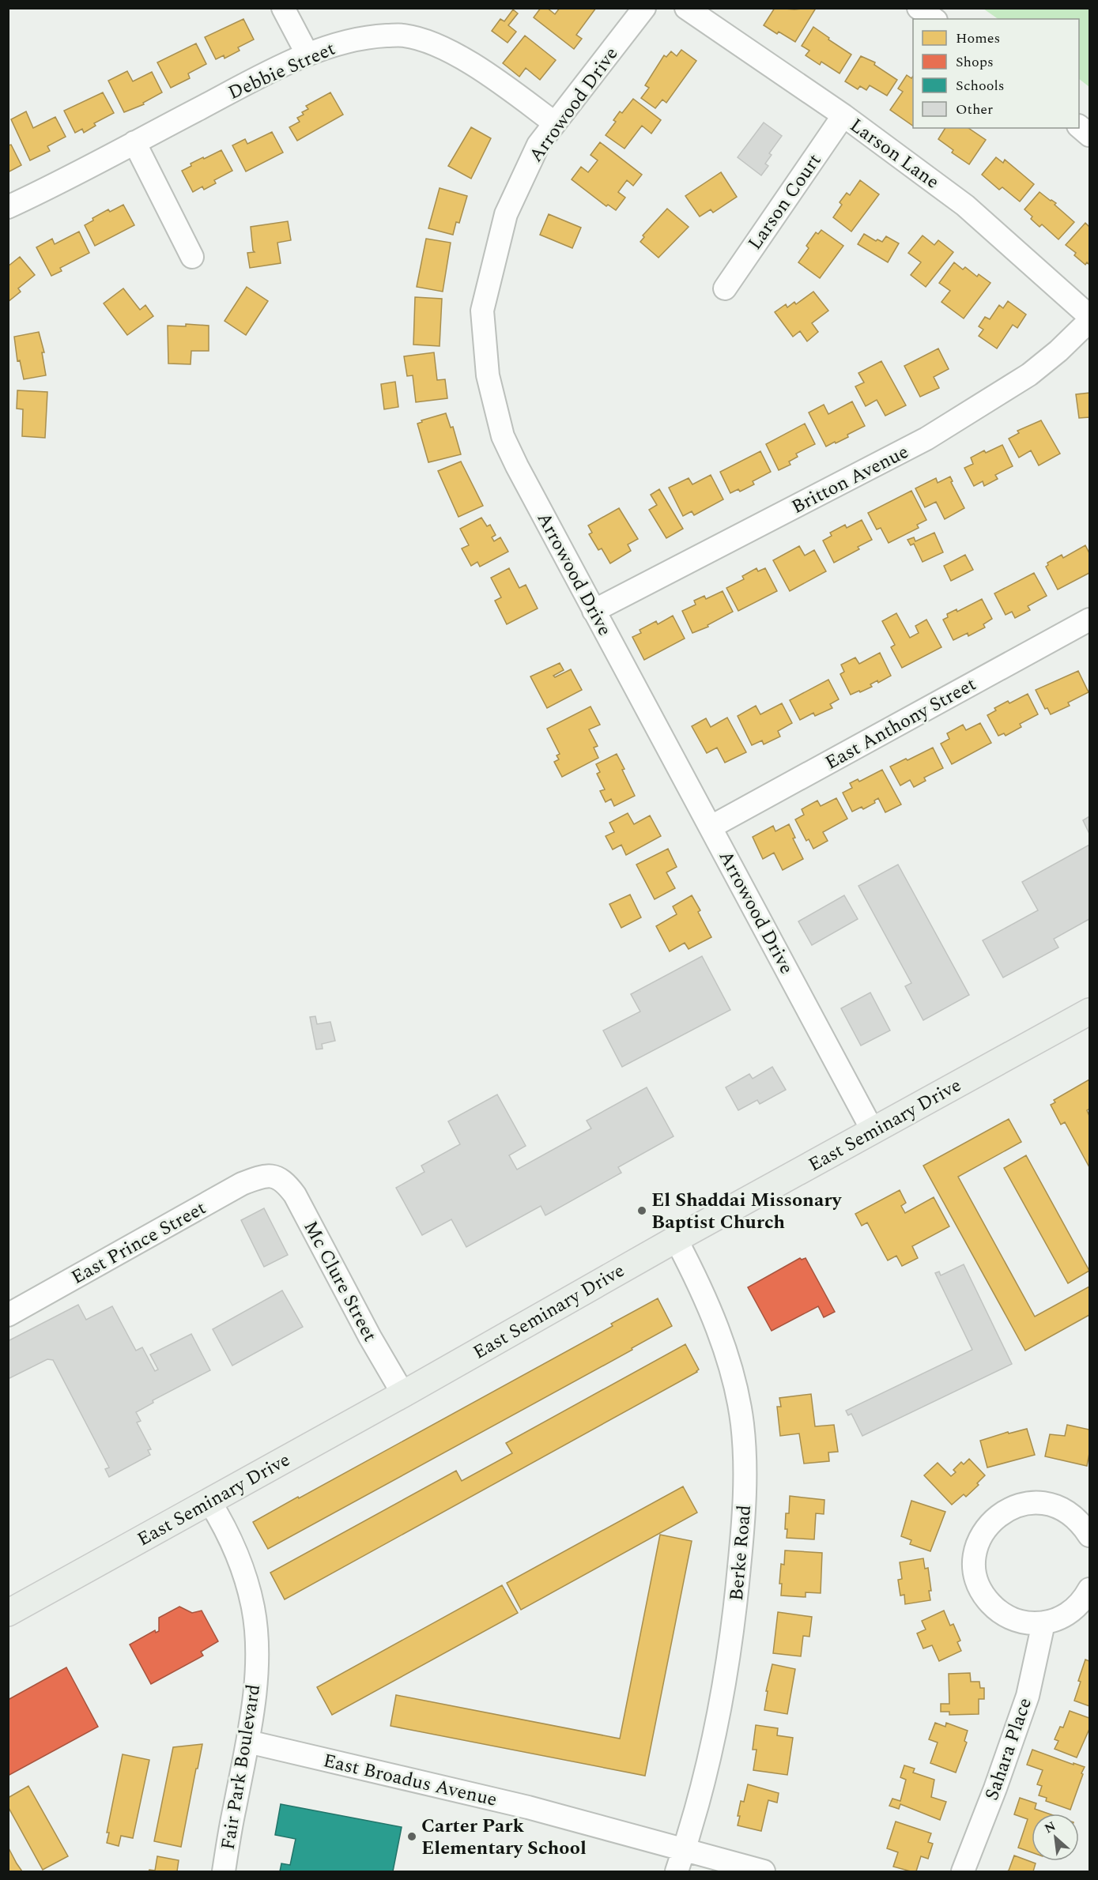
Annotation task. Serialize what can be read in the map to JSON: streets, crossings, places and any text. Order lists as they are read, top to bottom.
{
  "streets": {
    "main road": ["East Seminary Drive"],
    "street": [
      "Debbie Street",
      "Arrowood Drive",
      "Larson Lane",
      "Larson Court",
      "Britton Avenue",
      "East Anthony Street",
      "East Prince Street",
      "Mc Clure Street",
      "Berke Road",
      "Sahara Place",
      "Fair Park Boulevard",
      "East Broadus Avenue"
    ]
  },
  "crossings": [
    ["Debbie Street", "Arrowood Drive"],
    ["Arrowood Drive", "Britton Avenue"],
    ["Arrowood Drive", "East Anthony Street"],
    ["Arrowood Drive", "East Seminary Drive"],
    ["Larson Lane", "Larson Court"],
    ["East Seminary Drive", "Mc Clure Street"],
    ["East Seminary Drive", "Berke Road"],
    ["East Seminary Drive", "Fair Park Boulevard"],
    ["East Prince Street", "Mc Clure Street"],
    ["Berke Road", "East Broadus Avenue"],
    ["Fair Park Boulevard", "East Broadus Avenue"]
  ],
  "places": ["El Shaddai Missonary Baptist Church", "Carter Park Elementary School"],
  "legend": [
    "Homes",
    "Shops",
    "Schools",
    "Other"
  ],
  "north": "top left"
}
